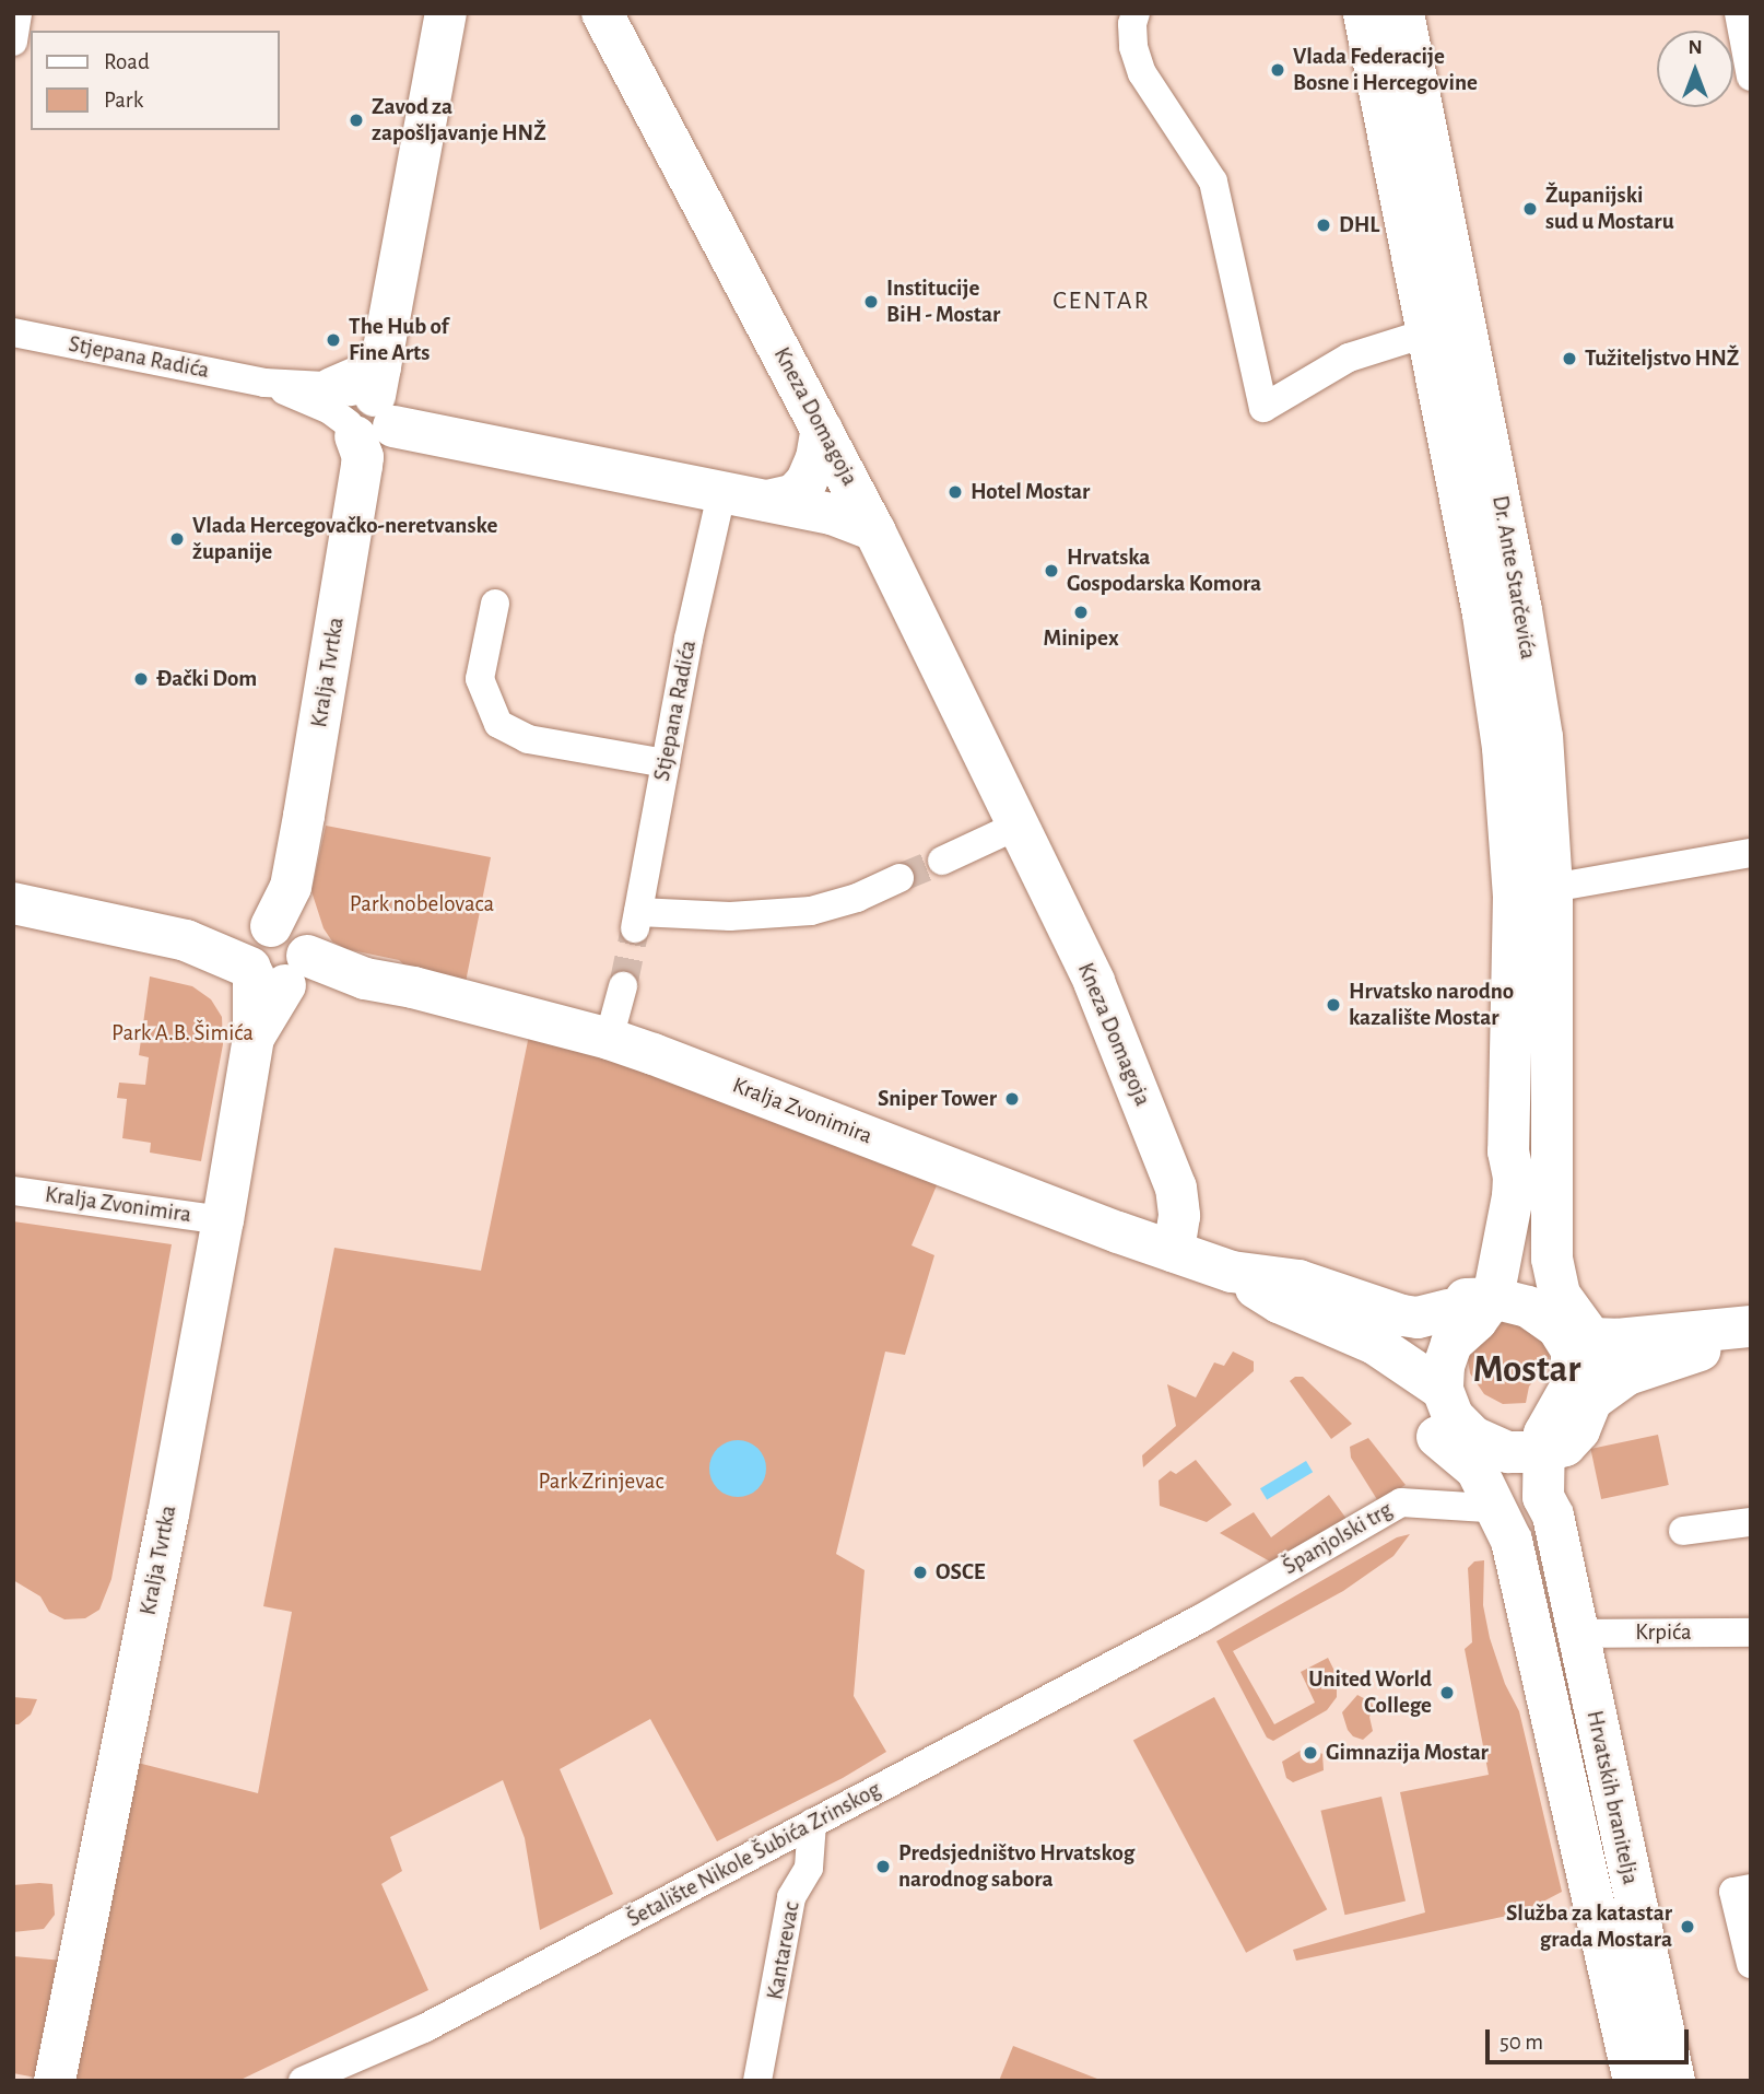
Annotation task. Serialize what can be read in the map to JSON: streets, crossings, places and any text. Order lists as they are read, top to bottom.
{
  "streets": {
    "main road": [
      "Stjepana Radića",
      "Kneza Domagoja",
      "Dr. Ante Starčevića",
      "Kralja Tvrtka",
      "Kralja Zvonimira",
      "Hrvatskih branitelja"
    ],
    "street": [
      "Španjolski trg",
      "Krpića",
      "Šetalište Nikole Šubića Zrinskog",
      "Kantarevac"
    ]
  },
  "crossings": [
    ["Stjepana Radića", "Kneza Domagoja"],
    ["Stjepana Radića", "Kralja Tvrtka"],
    ["Kneza Domagoja", "Kralja Zvonimira"],
    ["Dr. Ante Starčevića", "Kralja Zvonimira"],
    ["Kralja Tvrtka", "Kralja Zvonimira"],
    ["Španjolski trg", "Šetalište Nikole Šubića Zrinskog"],
    ["Krpića", "Hrvatskih branitelja"],
    ["Šetalište Nikole Šubića Zrinskog", "Kantarevac"]
  ],
  "districts": ["CENTAR", "Mostar"],
  "parks": ["Park nobelovaca", "Park A.B. Šimića", "Park Zrinjevac"],
  "places": [
    "Vlada Federacije Bosne i Hercegovine",
    "Zavod za zapošljavanje HNŽ",
    "Županijski sud u Mostaru",
    "DHL",
    "Institucije BiH - Mostar",
    "The Hub of Fine Arts",
    "Tužiteljstvo HNŽ",
    "Hotel Mostar",
    "Vlada Hercegovačko-neretvanske županije",
    "Hrvatska Gospodarska Komora",
    "Minipex",
    "Đački Dom",
    "Hrvatsko narodno kazalište Mostar",
    "Sniper Tower",
    "OSCE",
    "United World College",
    "Gimnazija Mostar",
    "Predsjedništvo Hrvatskog narodnog sabora",
    "Služba za katastar grada Mostara"
  ],
  "legend": ["Road", "Park"],
  "scale_bar": "50 m",
  "north": "top"
}
